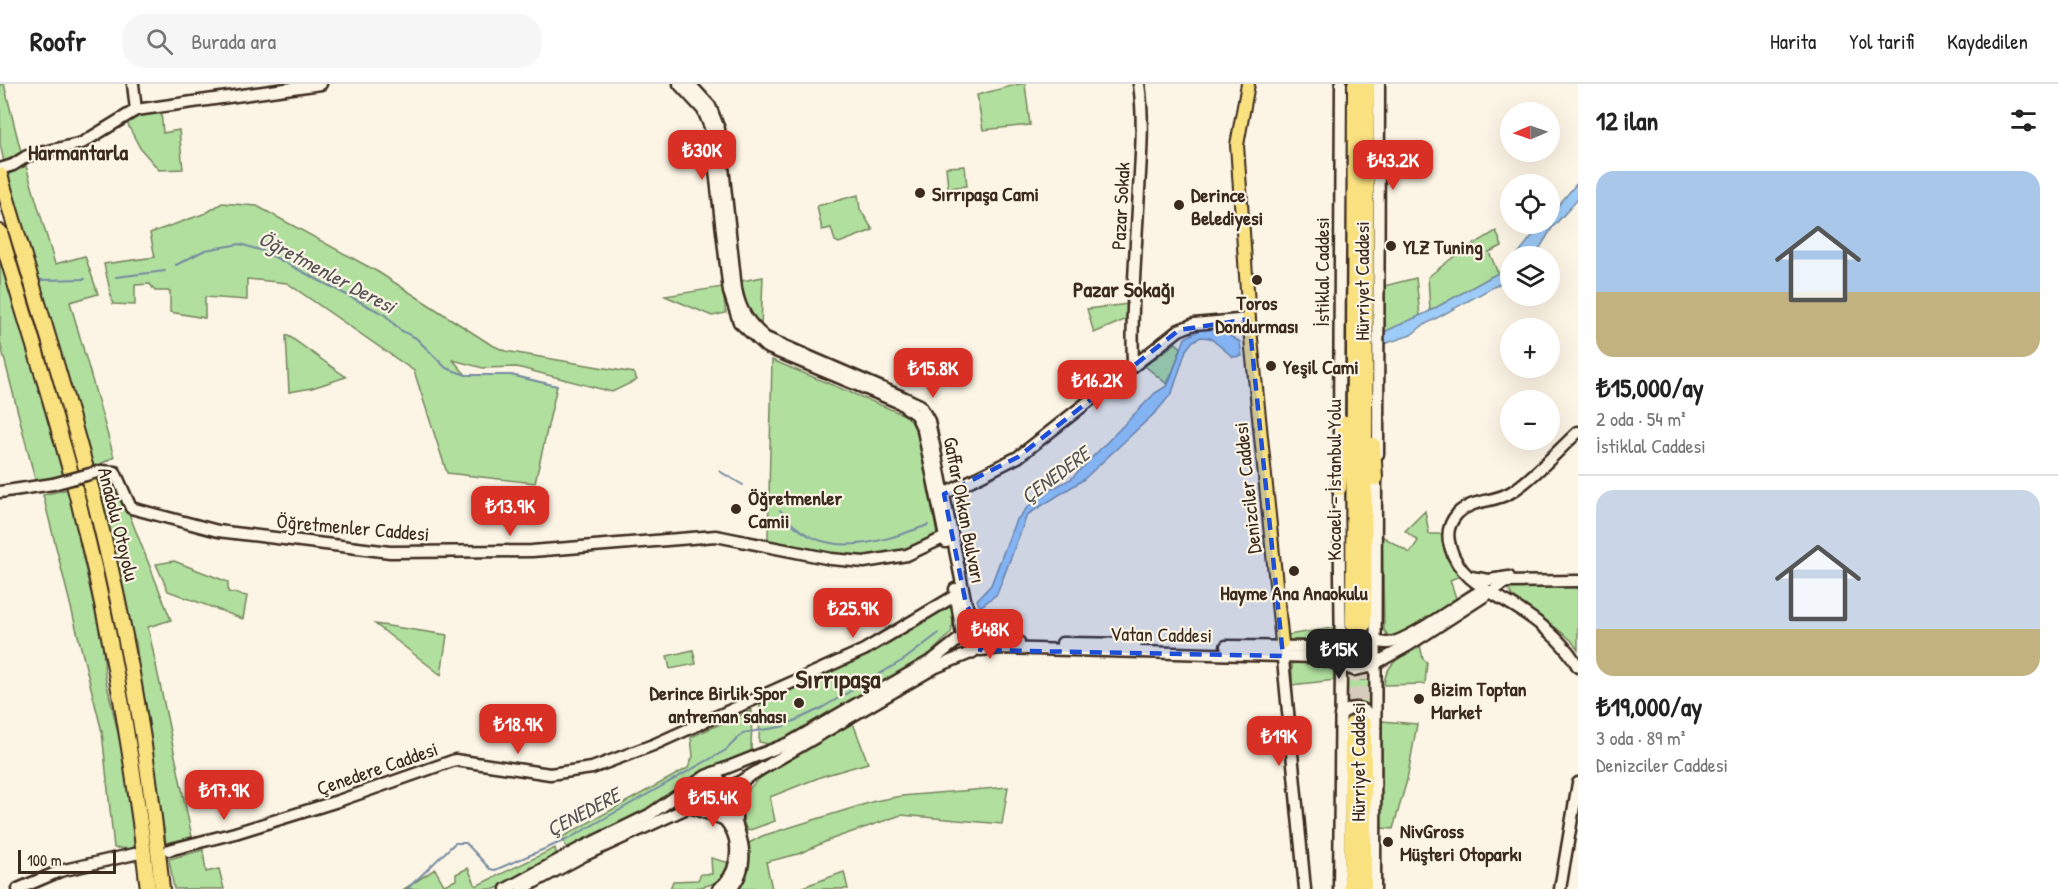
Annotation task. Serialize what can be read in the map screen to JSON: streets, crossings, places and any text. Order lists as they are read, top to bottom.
{
  "streets": {
    "highway": ["Anadolu Otoyolu"],
    "main road": [
      "Pazar Sokak",
      "İstiklal Caddesi",
      "Hürriyet Caddesi",
      "Denizciler Caddesi",
      "Gaffar Okkan Bulvarı",
      "Öğretmenler Caddesi",
      "Vatan Caddesi",
      "Çenedere Caddesi"
    ]
  },
  "crossings": [
    ["İstiklal Caddesi", "Hürriyet Caddesi"],
    ["İstiklal Caddesi", "Vatan Caddesi"],
    ["Hürriyet Caddesi", "Vatan Caddesi"],
    ["Denizciler Caddesi", "Vatan Caddesi"],
    ["Gaffar Okkan Bulvarı", "Öğretmenler Caddesi"],
    ["Gaffar Okkan Bulvarı", "Vatan Caddesi"],
    ["Gaffar Okkan Bulvarı", "Çenedere Caddesi"]
  ],
  "districts": ["Harmantarla", "Pazar Sokağı", "Sırrıpaşa"],
  "water": ["Öğretmenler Deresi", "ÇENEDERE"],
  "places": [
    "Sırrıpaşa Cami",
    "Derince Belediyesi",
    "YLZ Tuning",
    "Toros Dondurması",
    "Yeşil Cami",
    "Öğretmenler Camii",
    "Hayme Ana Anaokulu",
    "Bizim Toptan Market",
    "Derince Birlik Spor antreman sahası",
    "NivGross Müşteri Otoparkı"
  ],
  "scale_bar": "100 m",
  "north": "left",
  "page": {
    "header": "Roofr",
    "search": "Burada ara",
    "nav": ["Harita", "Yol tarifi", "Kaydedilen"],
    "heading": "12 ilan",
    "map_buttons": ["+", "−"],
    "price": [
      "₺30K",
      "₺43.2K",
      "₺15.8K",
      "₺16.2K",
      "₺13.9K",
      "₺25.9K",
      "₺48K",
      "₺15K",
      "₺18.9K",
      "₺19K",
      "₺17.9K",
      "₺15.4K"
    ],
    "list": [
      {
        "name": "₺15,000/ay",
        "note": "2 oda · 54 m² · İstiklal Caddesi"
      },
      {
        "name": "₺19,000/ay",
        "note": "3 oda · 89 m² · Denizciler Caddesi"
      }
    ],
    "scale": "100 m"
  }
}
